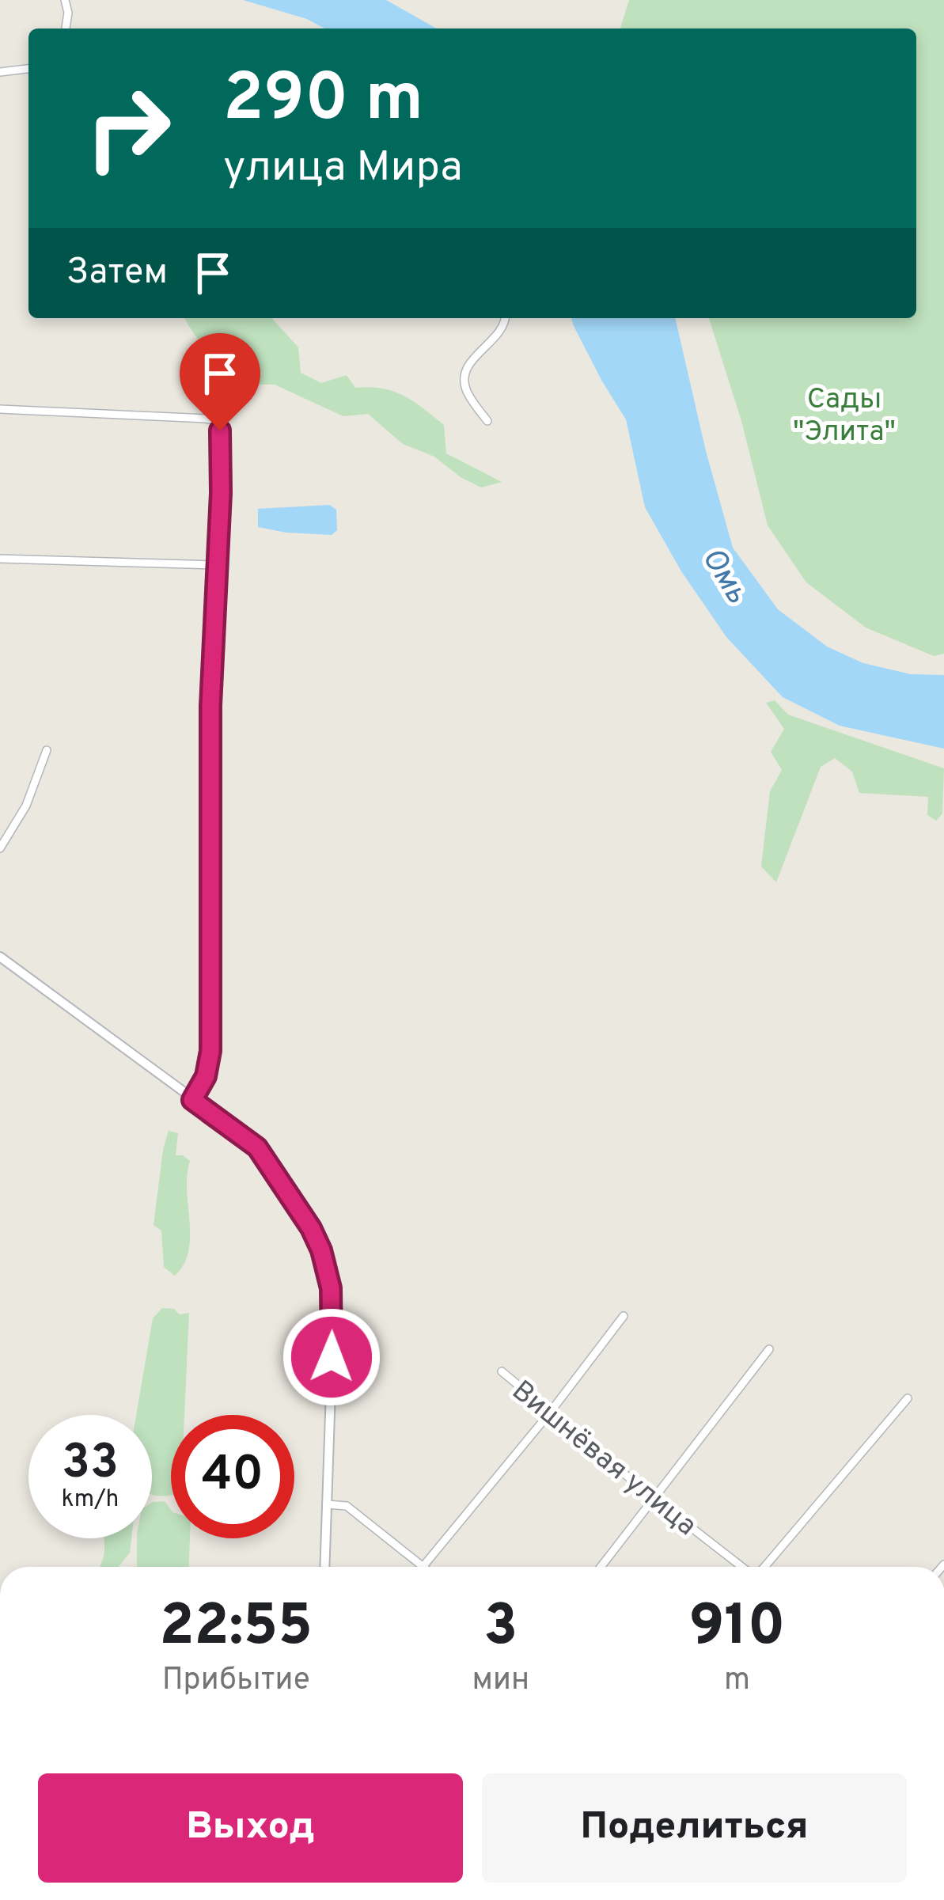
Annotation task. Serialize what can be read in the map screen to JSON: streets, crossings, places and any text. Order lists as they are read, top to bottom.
{
  "streets": {
    "street": ["Вишнёвая улица"]
  },
  "water": ["Омь"],
  "parks": ["Сады \"Элита\""],
  "page": {
    "turn": ["290 m", "улица Мира"],
    "then": "Затем",
    "speed": "33 km/h",
    "limit": "40",
    "eta": [
      "22:55",
      "Прибытие",
      "3",
      "мин",
      "910",
      "m"
    ],
    "buttons": ["Выход", "Поделиться"]
  }
}
